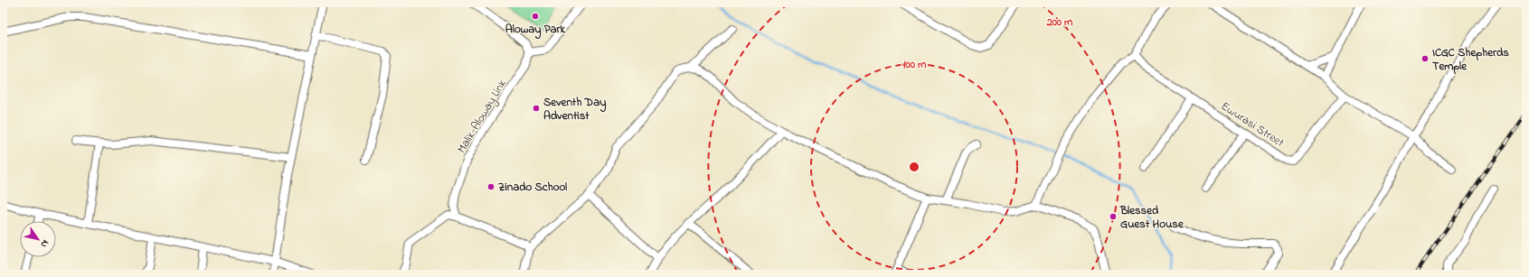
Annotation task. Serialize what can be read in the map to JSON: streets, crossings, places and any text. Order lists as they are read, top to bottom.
{
  "streets": {
    "street": ["Malik-Aloway Link", "Ewurasi Street"]
  },
  "places": [
    "Aloway Park",
    "ICGC Shepherds Temple",
    "Seventh Day Adventist",
    "Zinado School",
    "Blessed Guest House"
  ],
  "north": "bottom right",
  "rings": ["200 m", "100 m"]
}
